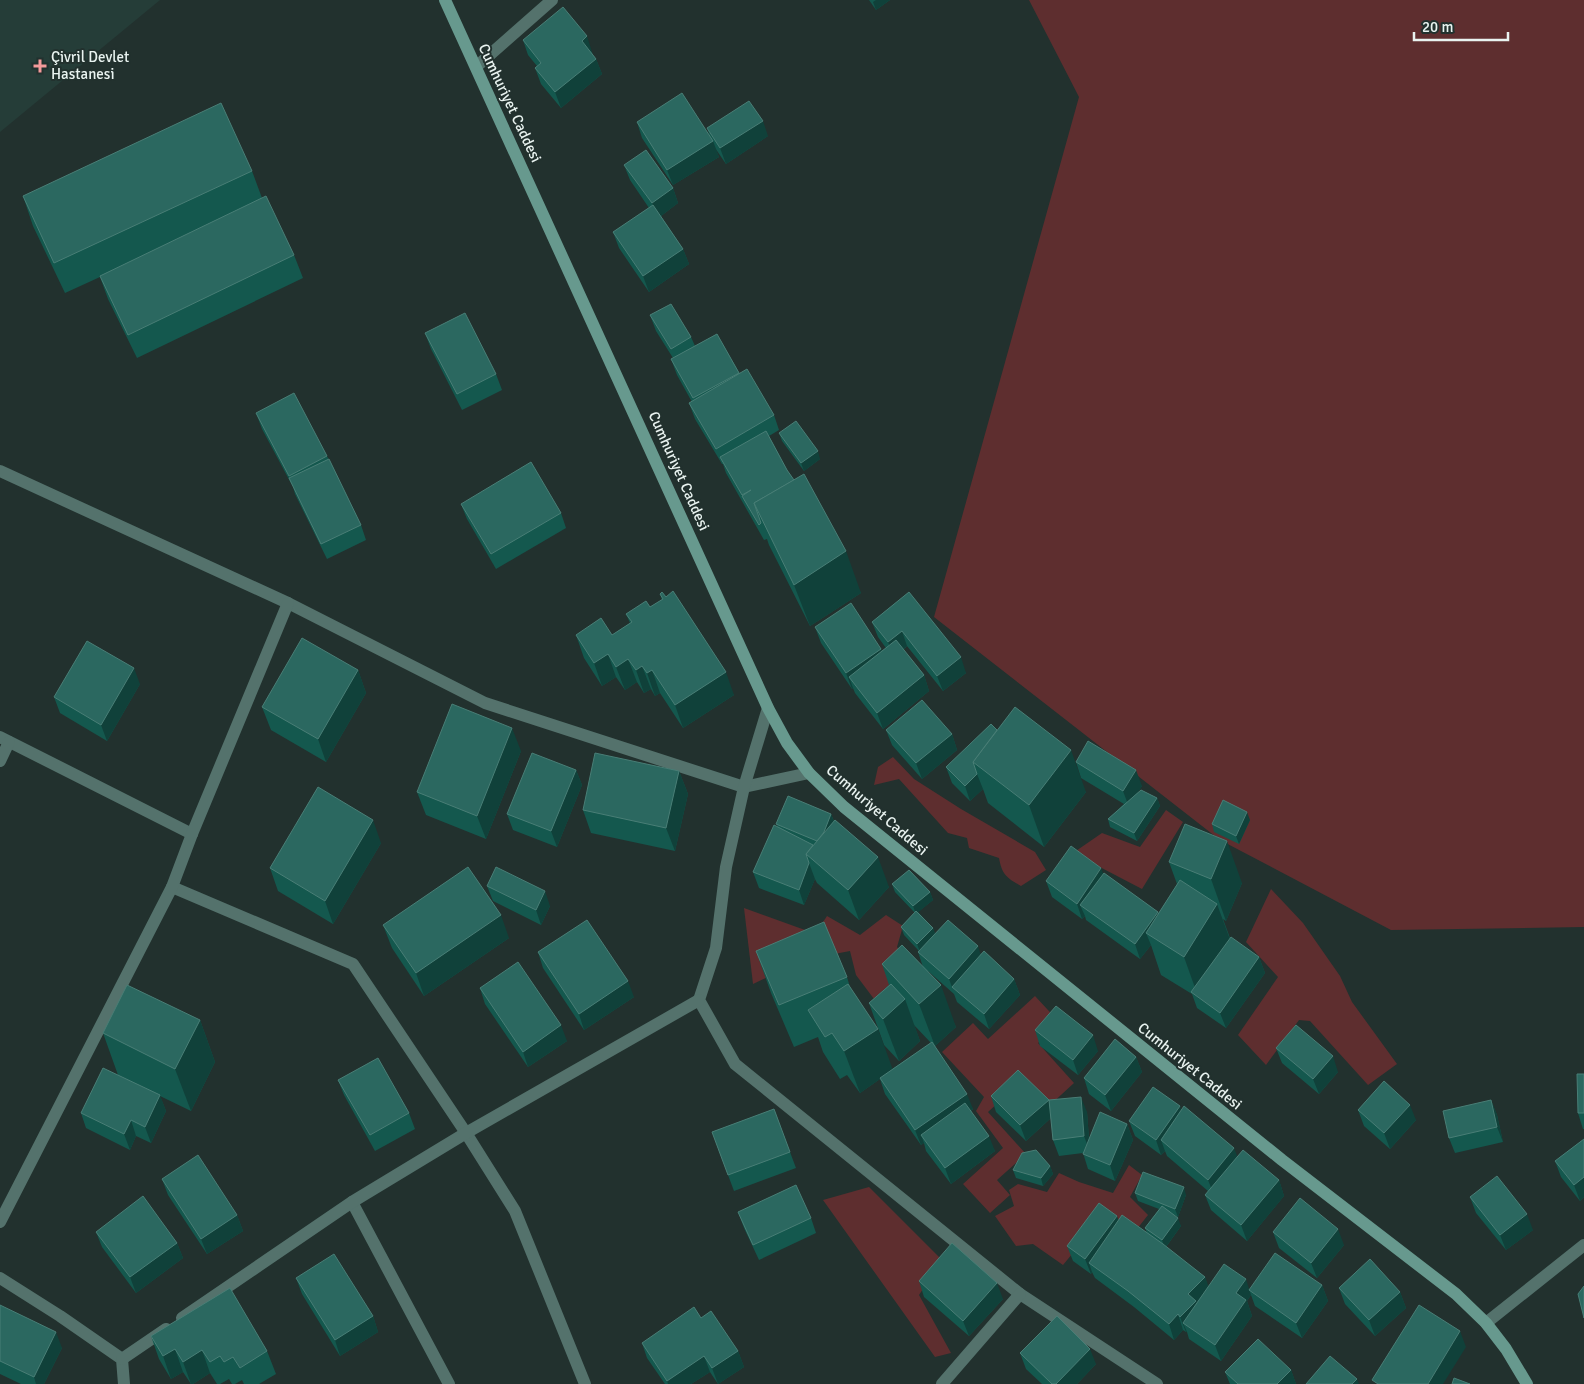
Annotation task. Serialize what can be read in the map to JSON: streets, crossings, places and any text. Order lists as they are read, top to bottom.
{
  "streets": {
    "main road": ["Cumhuriyet Caddesi"]
  },
  "places": {
    "health": ["Çivril Devlet Hastanesi"]
  },
  "scale_bar": "20 m"
}
